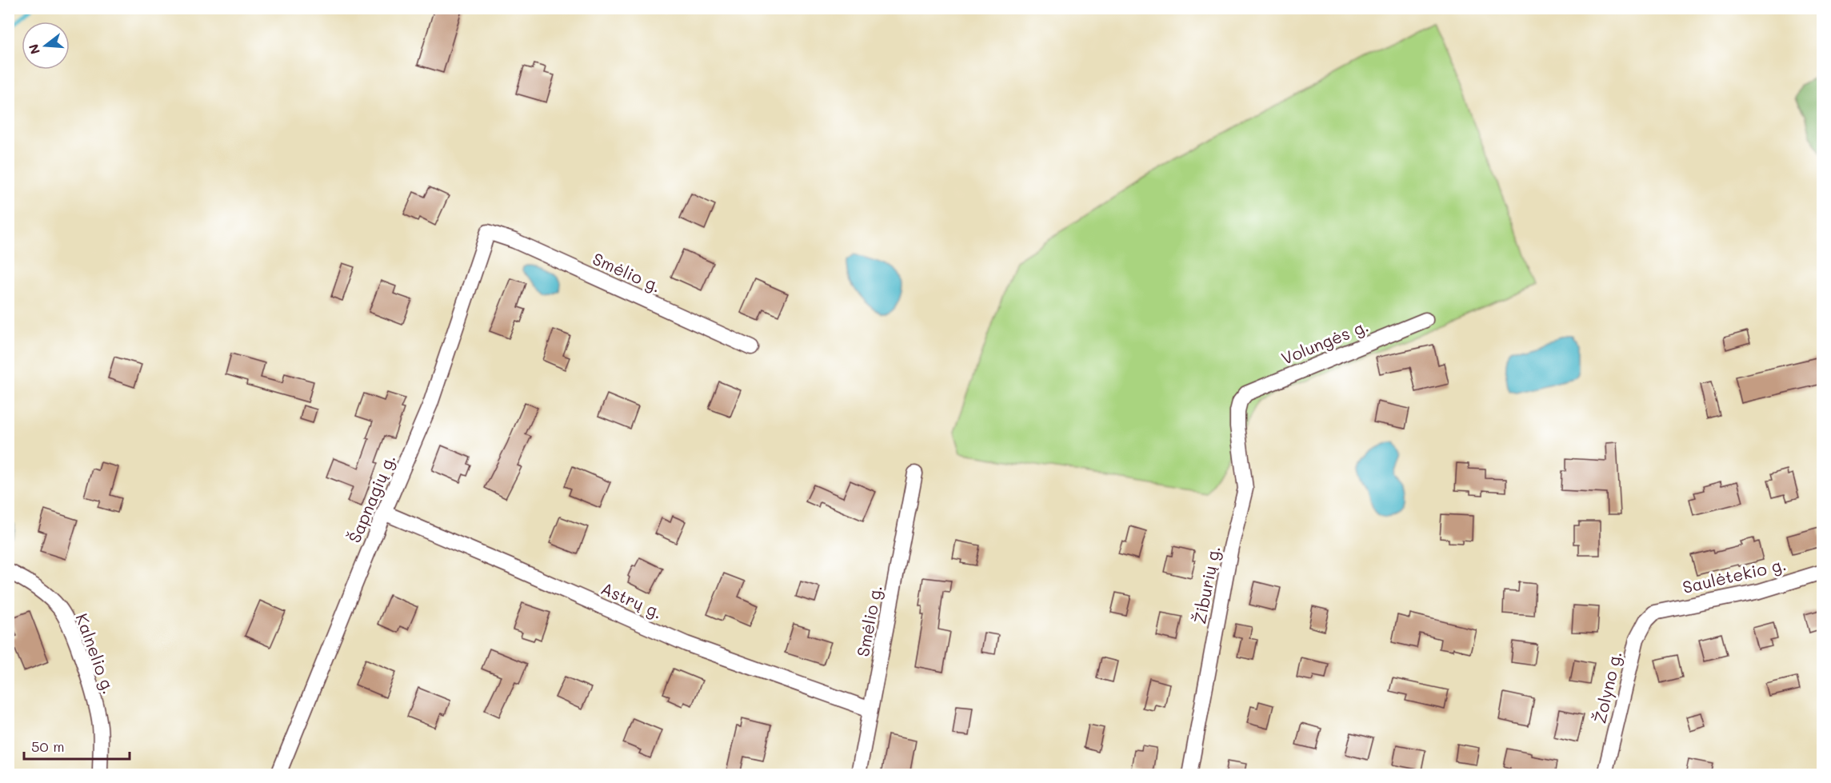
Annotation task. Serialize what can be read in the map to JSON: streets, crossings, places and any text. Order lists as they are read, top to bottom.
{
  "streets": {
    "street": [
      "Smėlio g.",
      "Volungės g.",
      "Šapnagių g.",
      "Saulėtekio g.",
      "Žiburių g.",
      "Astrų g.",
      "Kalnelio g.",
      "Žolyno g."
    ]
  },
  "crossings": [
    ["Smėlio g.", "Šapnagių g."],
    ["Smėlio g.", "Astrų g."],
    ["Volungės g.", "Žiburių g."],
    ["Šapnagių g.", "Astrų g."],
    ["Saulėtekio g.", "Žolyno g."]
  ],
  "scale_bar": "50 m",
  "north": "left"
}
